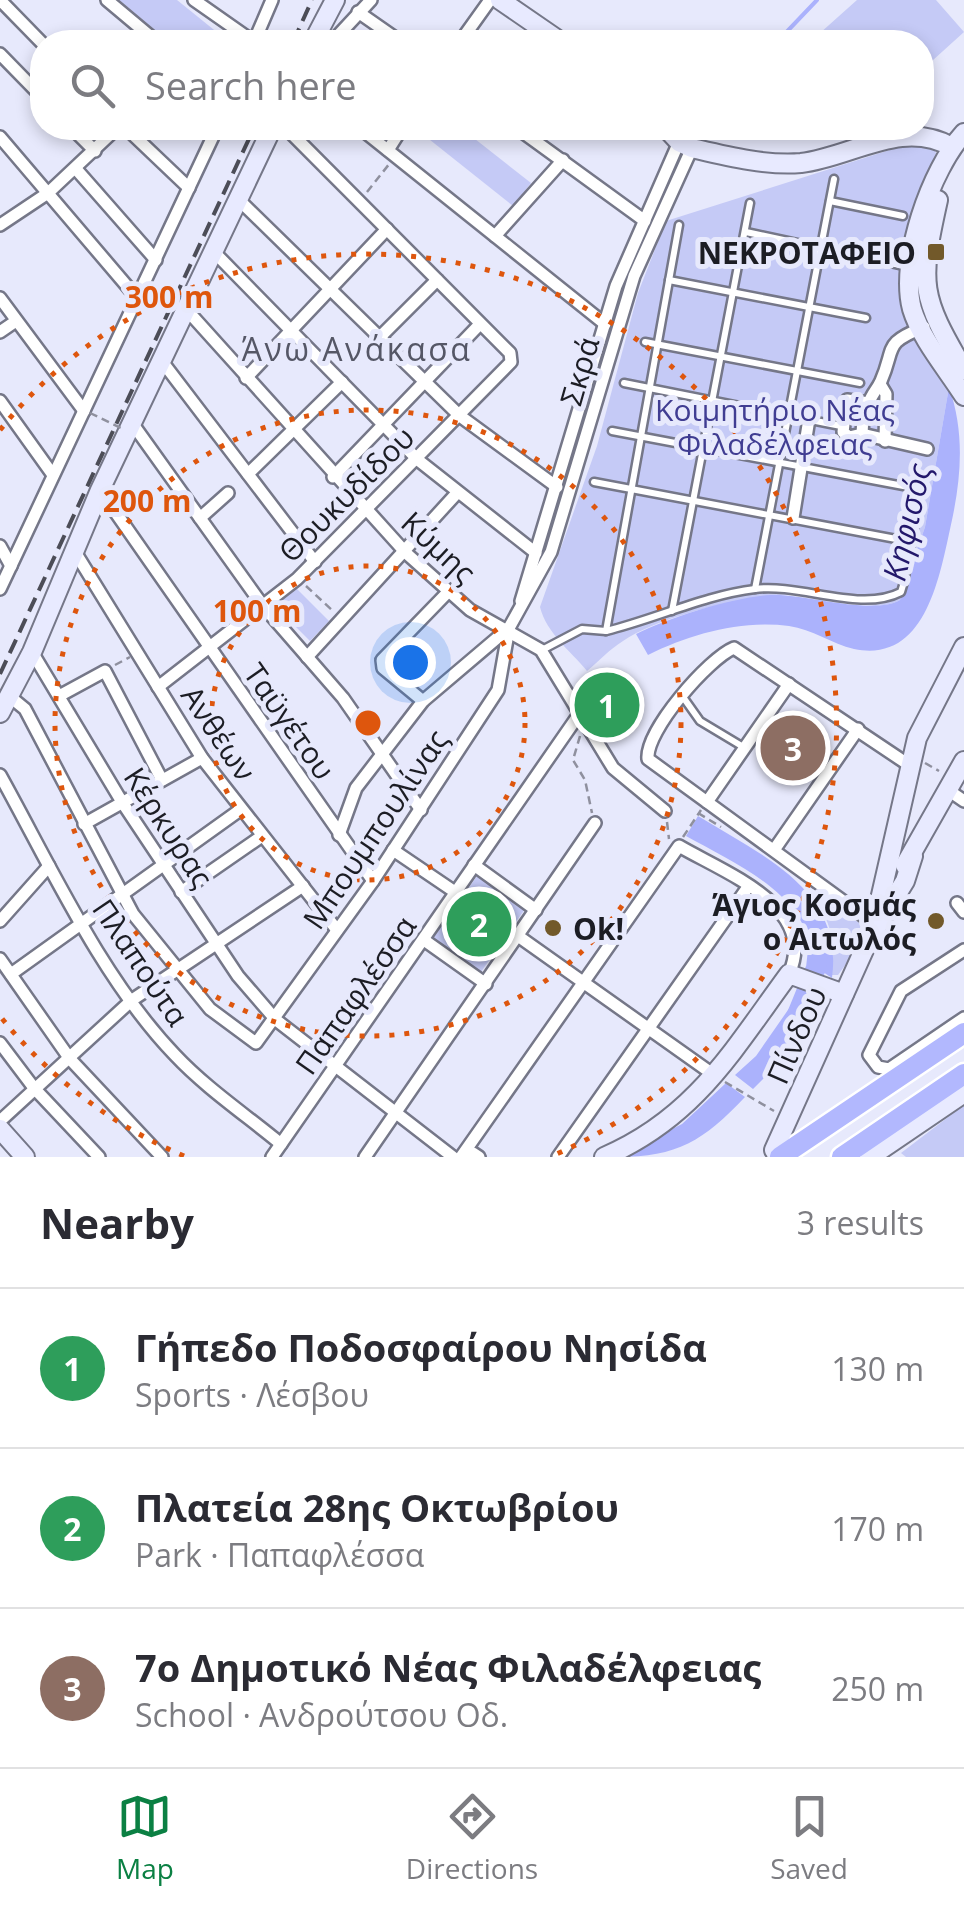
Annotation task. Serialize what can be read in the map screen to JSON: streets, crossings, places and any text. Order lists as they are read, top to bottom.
{
  "streets": {
    "street": [
      "Σκρά",
      "Θουκυδίδου",
      "Κύμης",
      "Ταϋγέτου",
      "Ανθέων",
      "Κέρκυρας",
      "Μπουμπουλίνας",
      "Πλαπούτα",
      "Παπαφλέσσα",
      "Πίνδου"
    ]
  },
  "crossings": [
    ["Σκρά", "Κύμης"],
    ["Σκρά", "Μπουμπουλίνας"],
    ["Θουκυδίδου", "Κύμης"],
    ["Θουκυδίδου", "Ταϋγέτου"],
    ["Θουκυδίδου", "Ανθέων"],
    ["Κύμης", "Μπουμπουλίνας"],
    ["Ταϋγέτου", "Μπουμπουλίνας"],
    ["Ανθέων", "Μπουμπουλίνας"],
    ["Κέρκυρας", "Μπουμπουλίνας"],
    ["Κέρκυρας", "Παπαφλέσσα"],
    ["Πλαπούτα", "Παπαφλέσσα"]
  ],
  "districts": ["Άνω Ανάκασα"],
  "water": ["Κηφισός"],
  "parks": ["Κοιμητήριο Νέας Φιλαδέλφειας"],
  "places": {
    "transit": ["ΝΕΚΡΟΤΑΦΕΙΟ"],
    "other": ["Άγιος Κοσμάς ο Αιτωλός", "Ok!"]
  },
  "page": {
    "search": "Search here",
    "pins": ["1", "3", "2"],
    "heading": ["Nearby", "3 results"],
    "list": [
      {
        "mark": "1",
        "name": "Γήπεδο Ποδοσφαίρου Νησίδα",
        "note": "Sports · Λέσβου",
        "value": "130 m"
      },
      {
        "mark": "2",
        "name": "Πλατεία 28ης Οκτωβρίου",
        "note": "Park · Παπαφλέσσα",
        "value": "170 m"
      },
      {
        "mark": "3",
        "name": "7ο Δημοτικό Νέας Φιλαδέλφειας",
        "note": "School · Ανδρούτσου Οδ.",
        "value": "250 m"
      }
    ],
    "nav": ["Map", "Directions", "Saved"]
  },
  "rings": ["300 m", "200 m", "100 m"]
}
